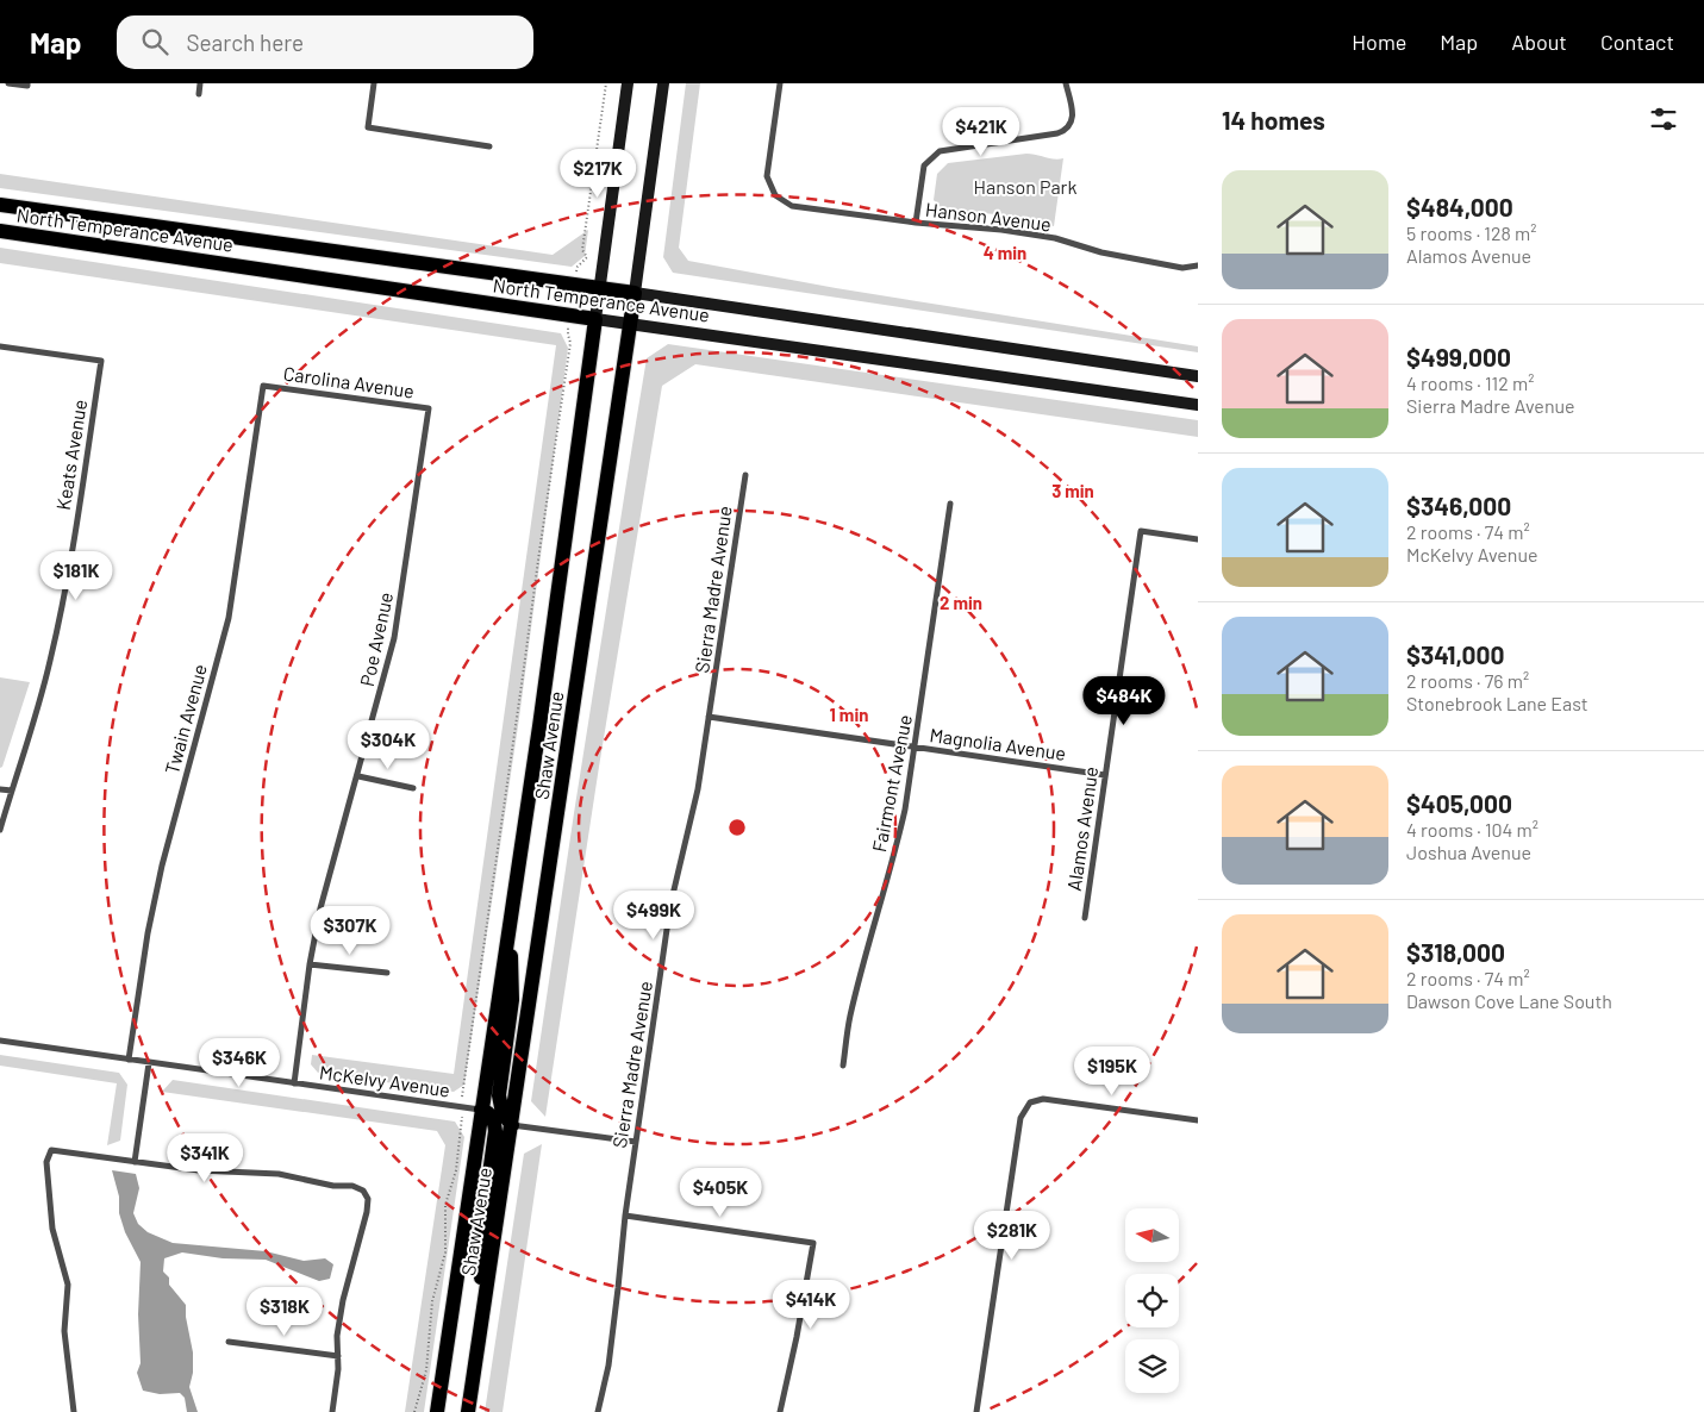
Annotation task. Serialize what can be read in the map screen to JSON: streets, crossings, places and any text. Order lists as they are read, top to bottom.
{
  "streets": {
    "main road": ["North Temperance Avenue", "Shaw Avenue"],
    "street": [
      "Hanson Avenue",
      "Carolina Avenue",
      "Keats Avenue",
      "Sierra Madre Avenue",
      "Poe Avenue",
      "Twain Avenue",
      "Magnolia Avenue",
      "Fairmont Avenue",
      "Alamos Avenue",
      "McKelvy Avenue"
    ]
  },
  "crossings": [
    ["North Temperance Avenue", "Shaw Avenue"],
    ["Carolina Avenue", "Poe Avenue"],
    ["Carolina Avenue", "Twain Avenue"],
    ["Sierra Madre Avenue", "Magnolia Avenue"],
    ["Poe Avenue", "McKelvy Avenue"],
    ["Twain Avenue", "McKelvy Avenue"],
    ["Magnolia Avenue", "Fairmont Avenue"],
    ["Magnolia Avenue", "Alamos Avenue"],
    ["Shaw Avenue", "McKelvy Avenue"]
  ],
  "parks": ["Hanson Park"],
  "north": "left",
  "page": {
    "header": "Map",
    "search": "Search here",
    "nav": [
      "Home",
      "Map",
      "About",
      "Contact"
    ],
    "heading": "14 homes",
    "price": [
      "$421K",
      "$217K",
      "$181K",
      "$484K",
      "$304K",
      "$499K",
      "$307K",
      "$346K",
      "$195K",
      "$341K",
      "$405K",
      "$281K",
      "$414K",
      "$318K"
    ],
    "list": [
      {
        "name": "$484,000",
        "note": "5 rooms · 128 m² · Alamos Avenue"
      },
      {
        "name": "$499,000",
        "note": "4 rooms · 112 m² · Sierra Madre Avenue"
      },
      {
        "name": "$346,000",
        "note": "2 rooms · 74 m² · McKelvy Avenue"
      },
      {
        "name": "$341,000",
        "note": "2 rooms · 76 m² · Stonebrook Lane East"
      },
      {
        "name": "$405,000",
        "note": "4 rooms · 104 m² · Joshua Avenue"
      },
      {
        "name": "$318,000",
        "note": "2 rooms · 74 m² · Dawson Cove Lane South"
      }
    ]
  },
  "rings": [
    "4 min",
    "3 min",
    "2 min",
    "1 min"
  ]
}
